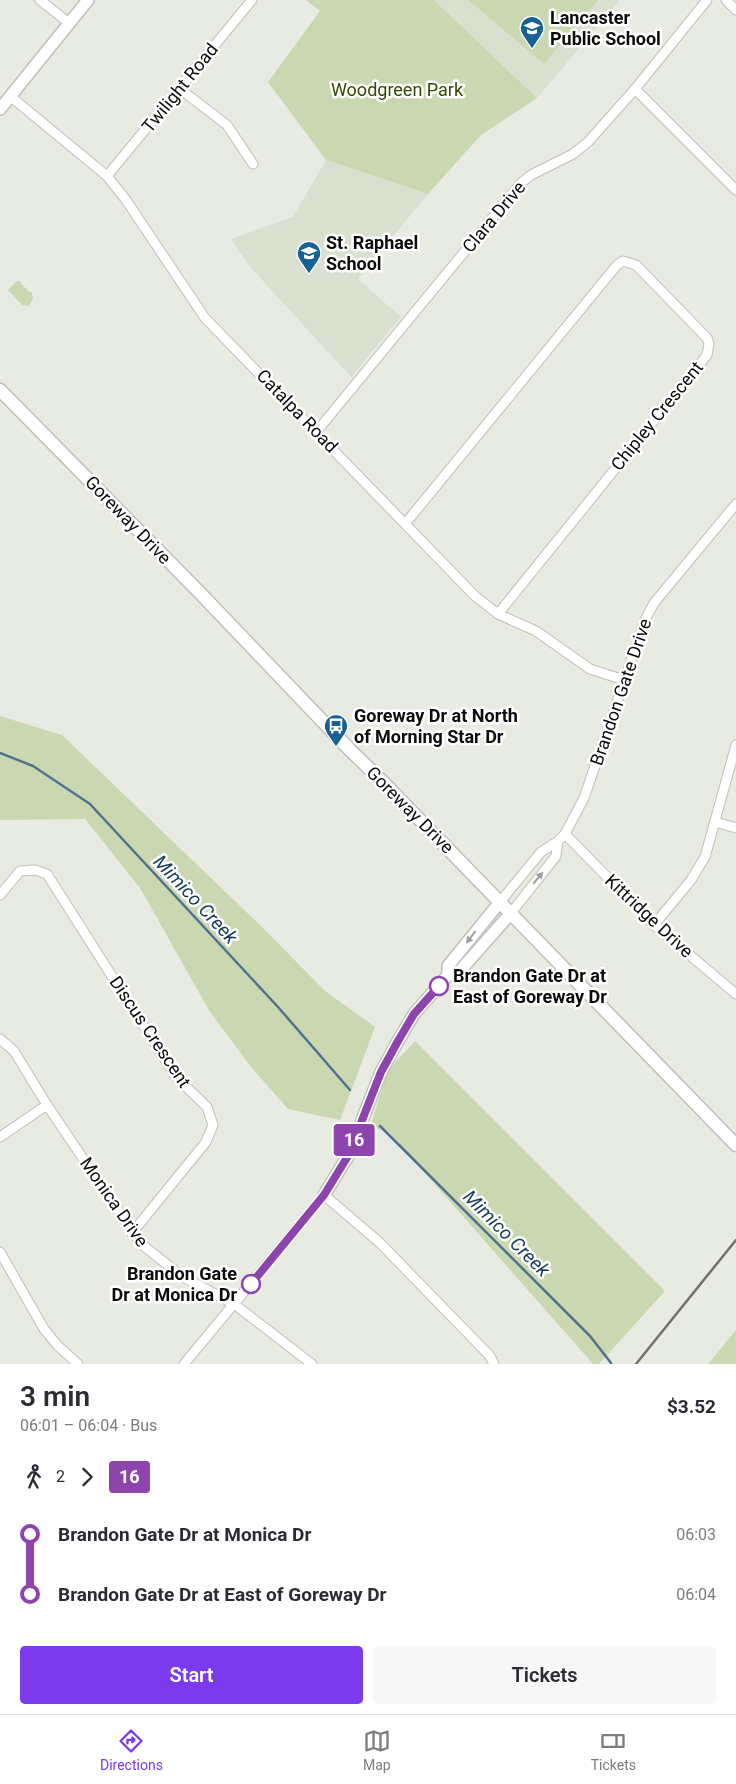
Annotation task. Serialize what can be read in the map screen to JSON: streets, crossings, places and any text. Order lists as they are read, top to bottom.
{
  "streets": {
    "main road": ["Goreway Drive"],
    "street": [
      "Twilight Road",
      "Clara Drive",
      "Catalpa Road",
      "Chipley Crescent",
      "Brandon Gate Drive",
      "Kittridge Drive",
      "Discus Crescent",
      "Monica Drive"
    ]
  },
  "crossings": [
    ["Twilight Road", "Catalpa Road"],
    ["Clara Drive", "Catalpa Road"],
    ["Catalpa Road", "Chipley Crescent"],
    ["Catalpa Road", "Brandon Gate Drive"],
    ["Goreway Drive", "Brandon Gate Drive"],
    ["Brandon Gate Drive", "Kittridge Drive"],
    ["Brandon Gate Drive", "Monica Drive"],
    ["Discus Crescent", "Monica Drive"]
  ],
  "water": ["Mimico Creek"],
  "parks": ["Woodgreen Park"],
  "places": {
    "school or university": ["Lancaster Public School", "St. Raphael School"],
    "bus stop": ["Goreway Dr at North of Morning Star Dr"],
    "other": ["Brandon Gate Dr at East of Goreway Dr", "Brandon Gate Dr at Monica Dr"]
  },
  "lines": ["bus line 16"],
  "page": {
    "on_map": "16",
    "heading": ["3 min", "06:01 – 06:04 · Bus", "$3.52"],
    "legs": ["2", "16"],
    "list": [
      {
        "name": "Brandon Gate Dr at Monica Dr",
        "value": "06:03"
      },
      {
        "name": "Brandon Gate Dr at East of Goreway Dr",
        "value": "06:04"
      }
    ],
    "buttons": ["Start", "Tickets"],
    "tabs": ["Directions", "Map", "Tickets"]
  }
}
